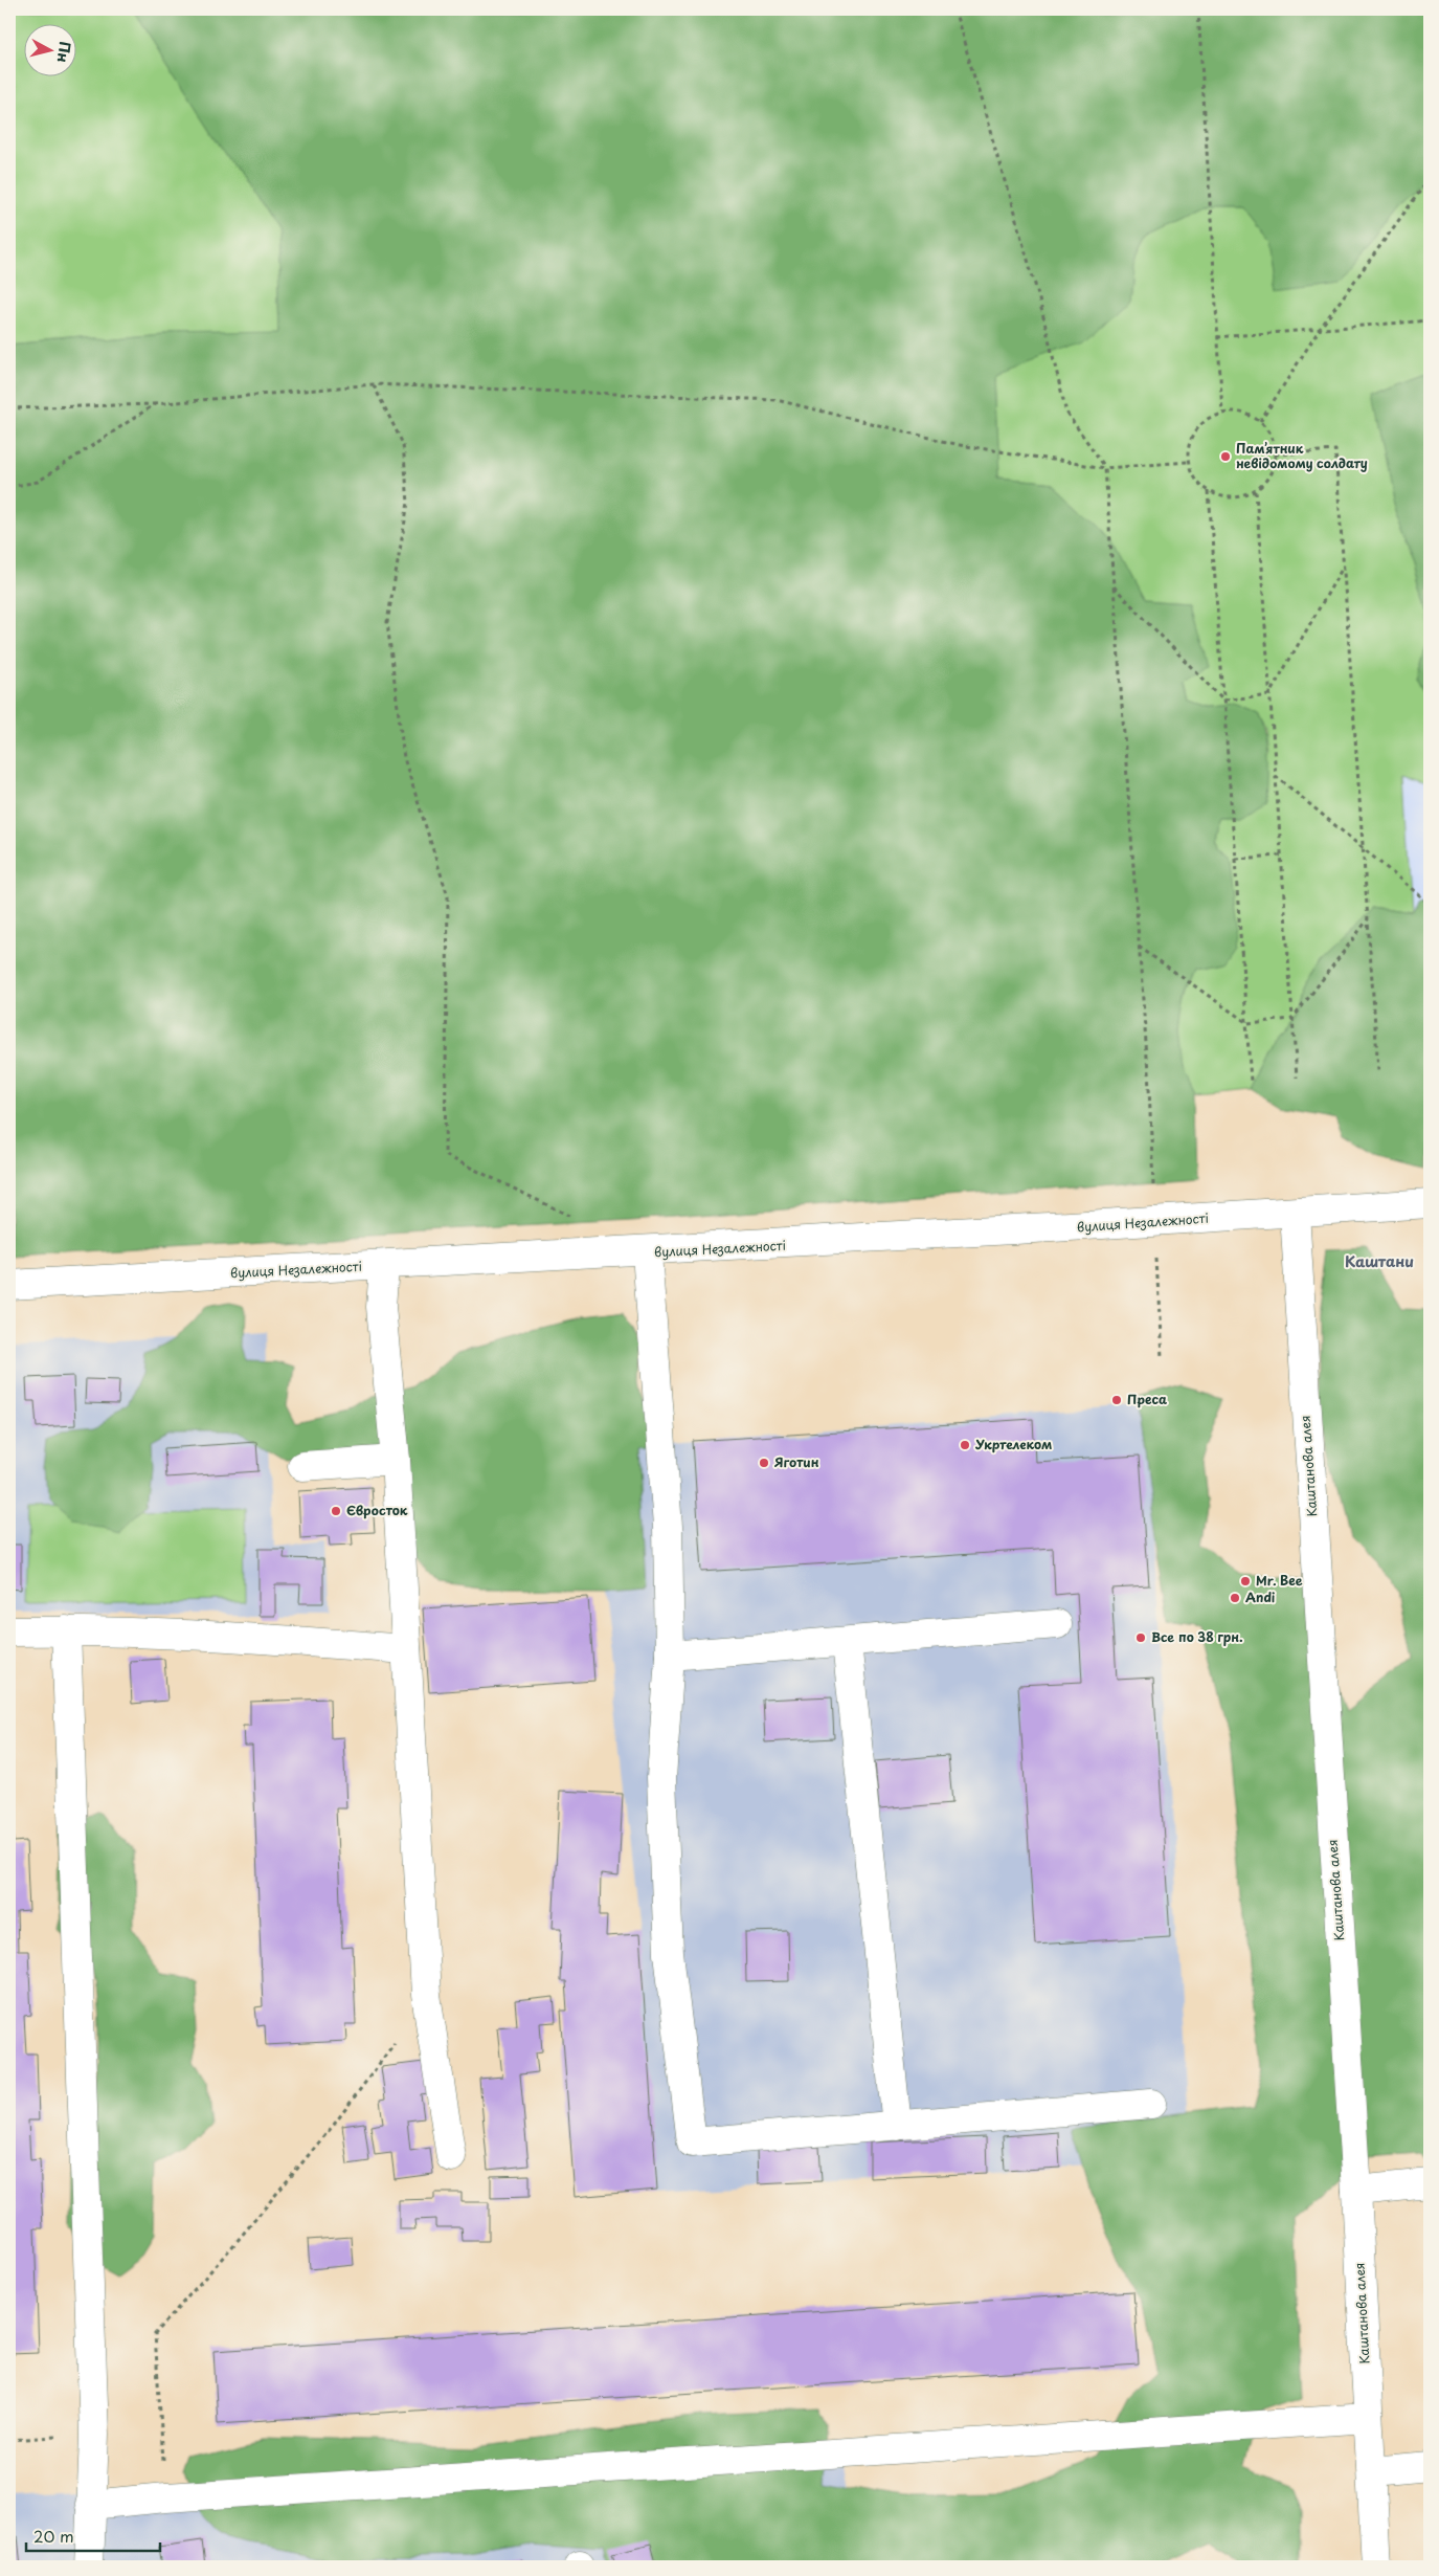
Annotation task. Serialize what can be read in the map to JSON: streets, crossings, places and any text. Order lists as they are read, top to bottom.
{
  "streets": {
    "main road": ["вулиця Незалежності", "Каштанова алея"]
  },
  "crossings": [
    ["вулиця Незалежності", "Каштанова алея"]
  ],
  "districts": ["Каштани"],
  "places": [
    "Пам’ятник невідомому солдату",
    "Преса",
    "Укртелеком",
    "Яготин",
    "Євросток",
    "Mr. Bee",
    "Andi",
    "Все по 38 грн."
  ],
  "scale_bar": "20 m",
  "north": "right"
}
